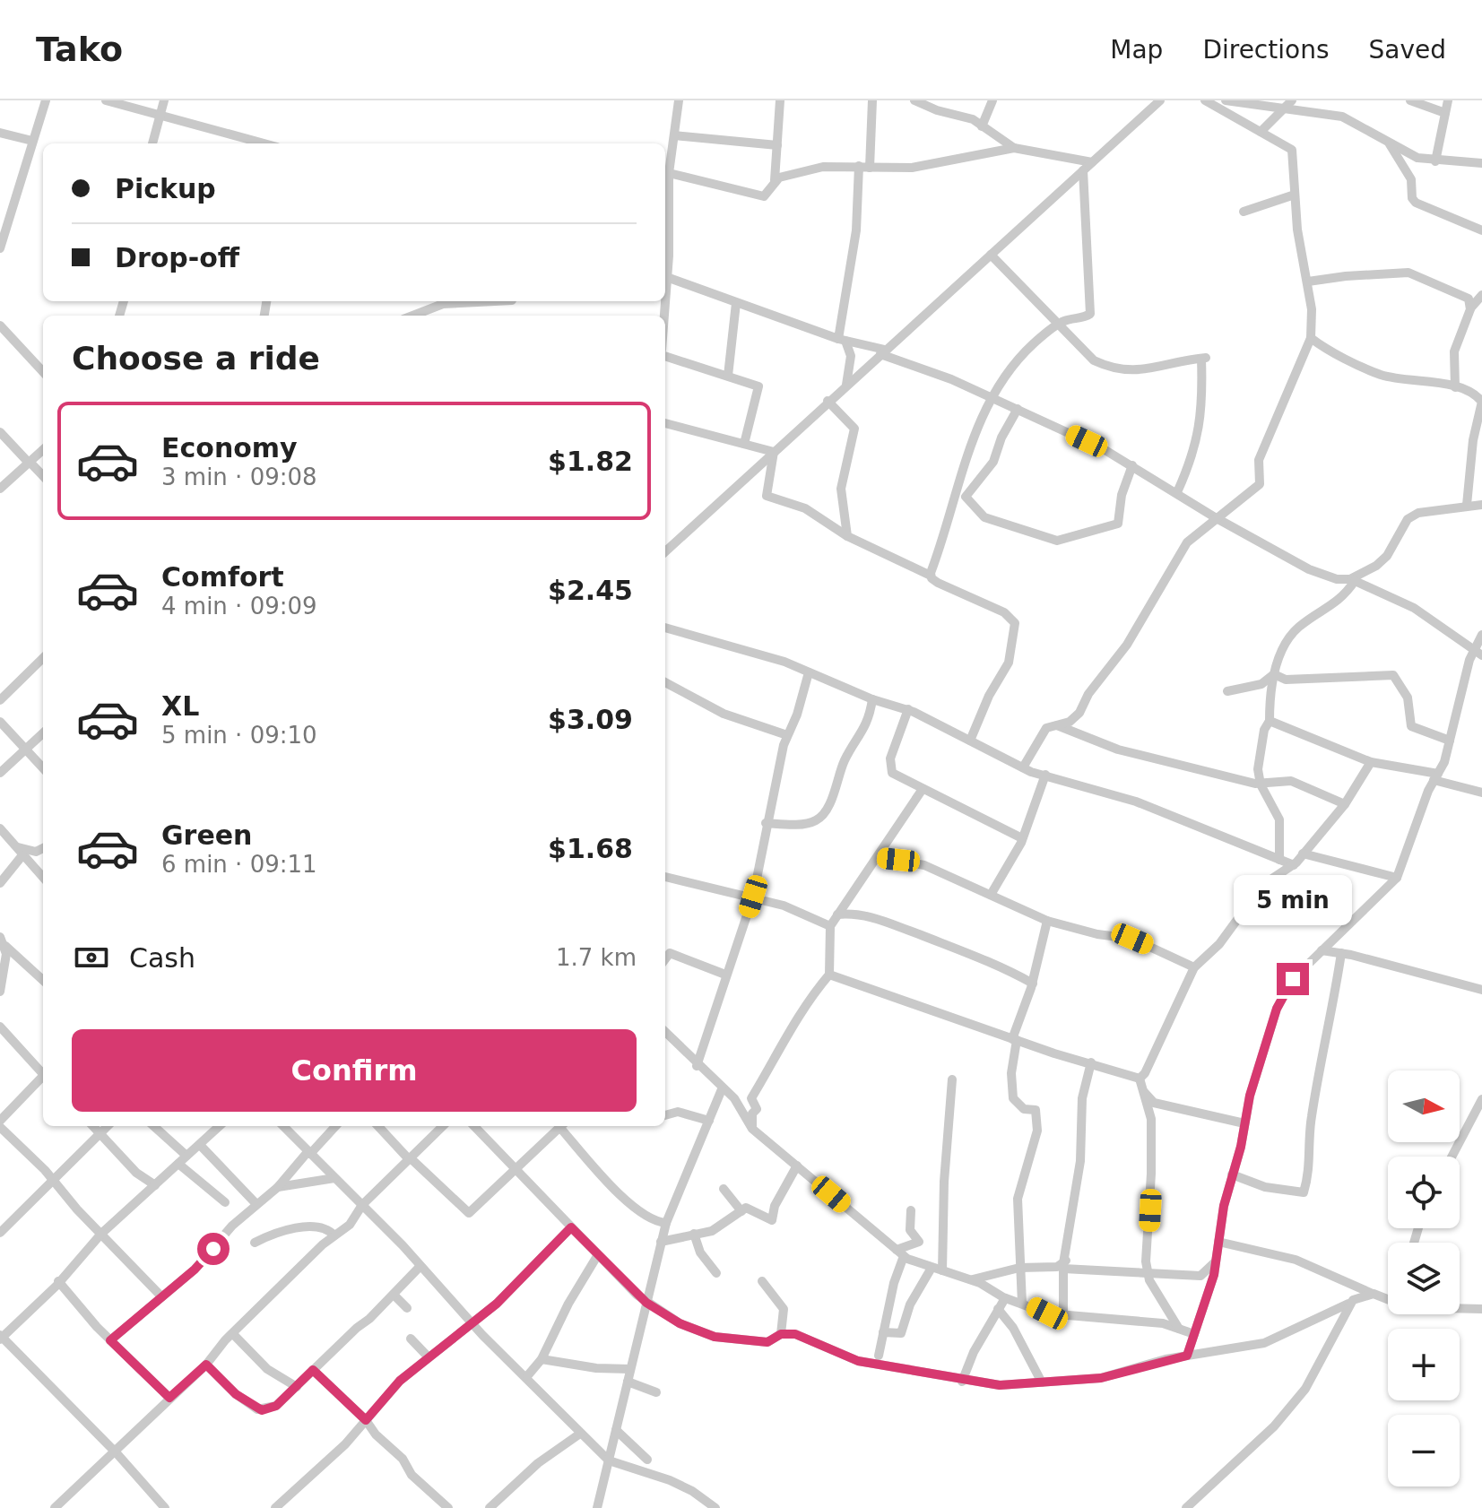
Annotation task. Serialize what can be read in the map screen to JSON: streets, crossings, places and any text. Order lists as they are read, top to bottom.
{
  "north": "right",
  "page": {
    "header": "Tako",
    "nav": ["Map", "Directions", "Saved"],
    "banner": ["Pickup", "Drop-off"],
    "heading": "Choose a ride",
    "list": [
      {
        "name": "Economy",
        "note": "3 min · 09:08",
        "value": "$1.82"
      },
      {
        "name": "Comfort",
        "note": "4 min · 09:09",
        "value": "$2.45"
      },
      {
        "name": "XL",
        "note": "5 min · 09:10",
        "value": "$3.09"
      },
      {
        "name": "Green",
        "note": "6 min · 09:11",
        "value": "$1.68"
      }
    ],
    "bubble": "5 min",
    "pay": ["Cash", "1.7 km"],
    "buttons": "Confirm",
    "map_buttons": ["+", "−"]
  }
}
